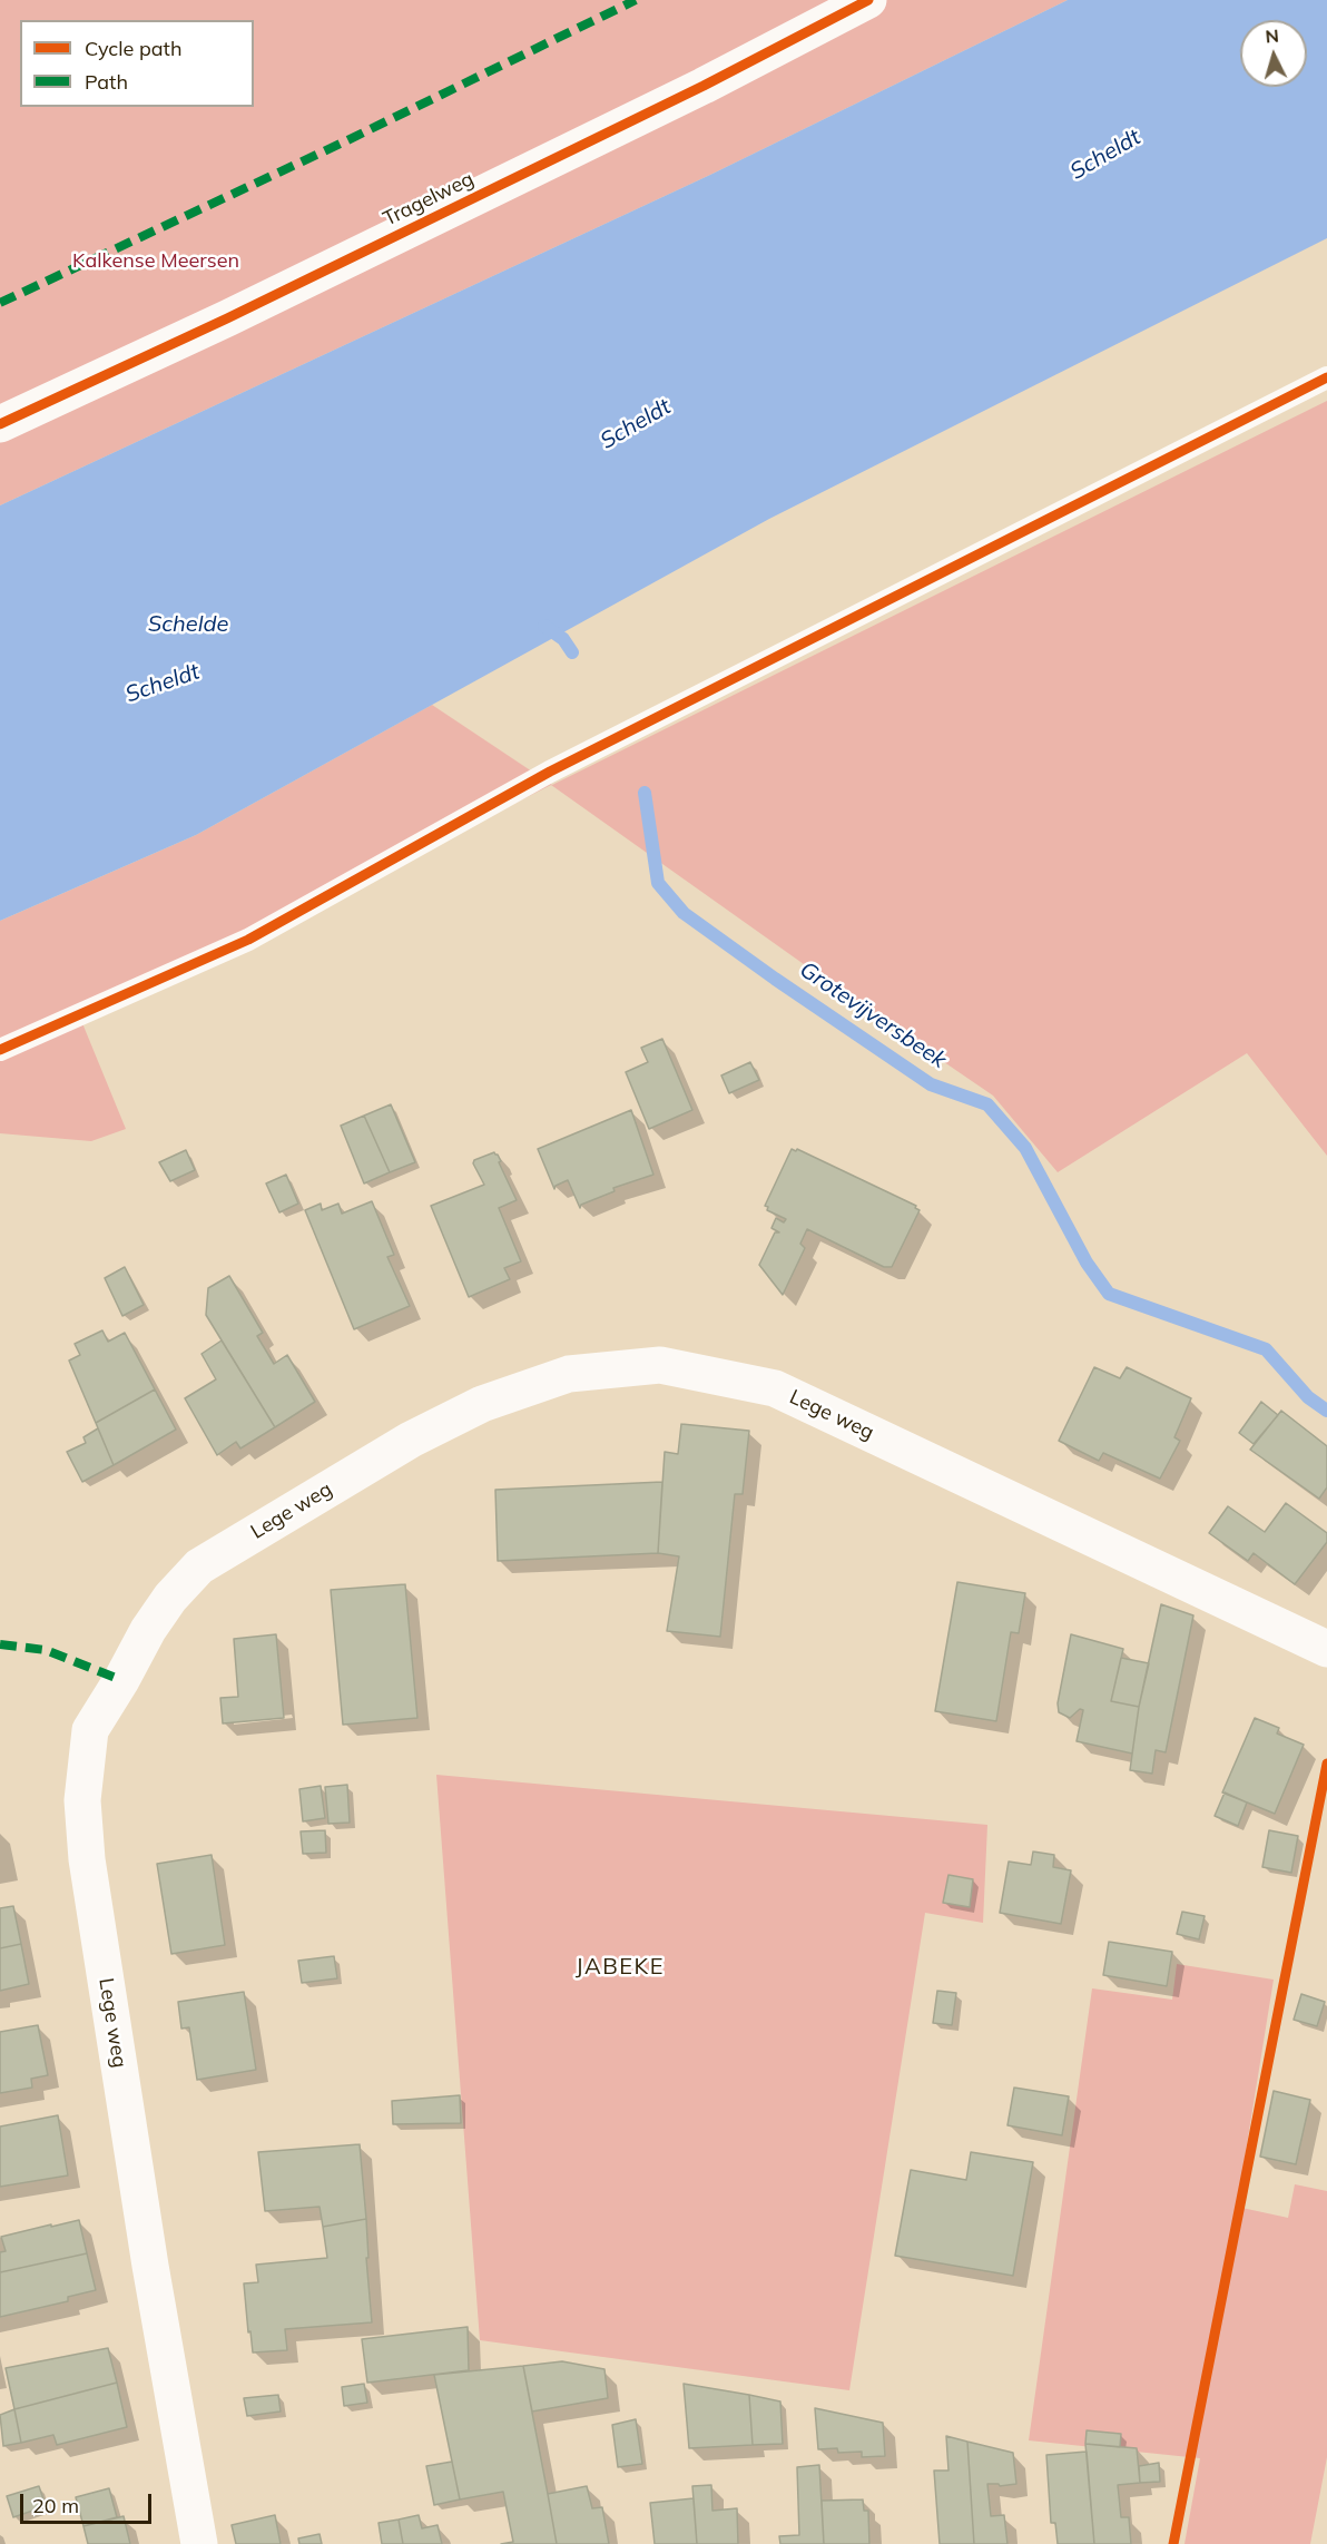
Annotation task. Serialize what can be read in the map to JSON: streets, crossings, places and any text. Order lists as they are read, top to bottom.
{
  "streets": {
    "street": ["Tragelweg", "Lege weg"]
  },
  "districts": ["JABEKE"],
  "water": ["Scheldt", "Schelde", "Grotevijversbeek"],
  "parks": ["Kalkense Meersen"],
  "legend": ["Cycle path", "Path"],
  "scale_bar": "20 m",
  "north": "top"
}
